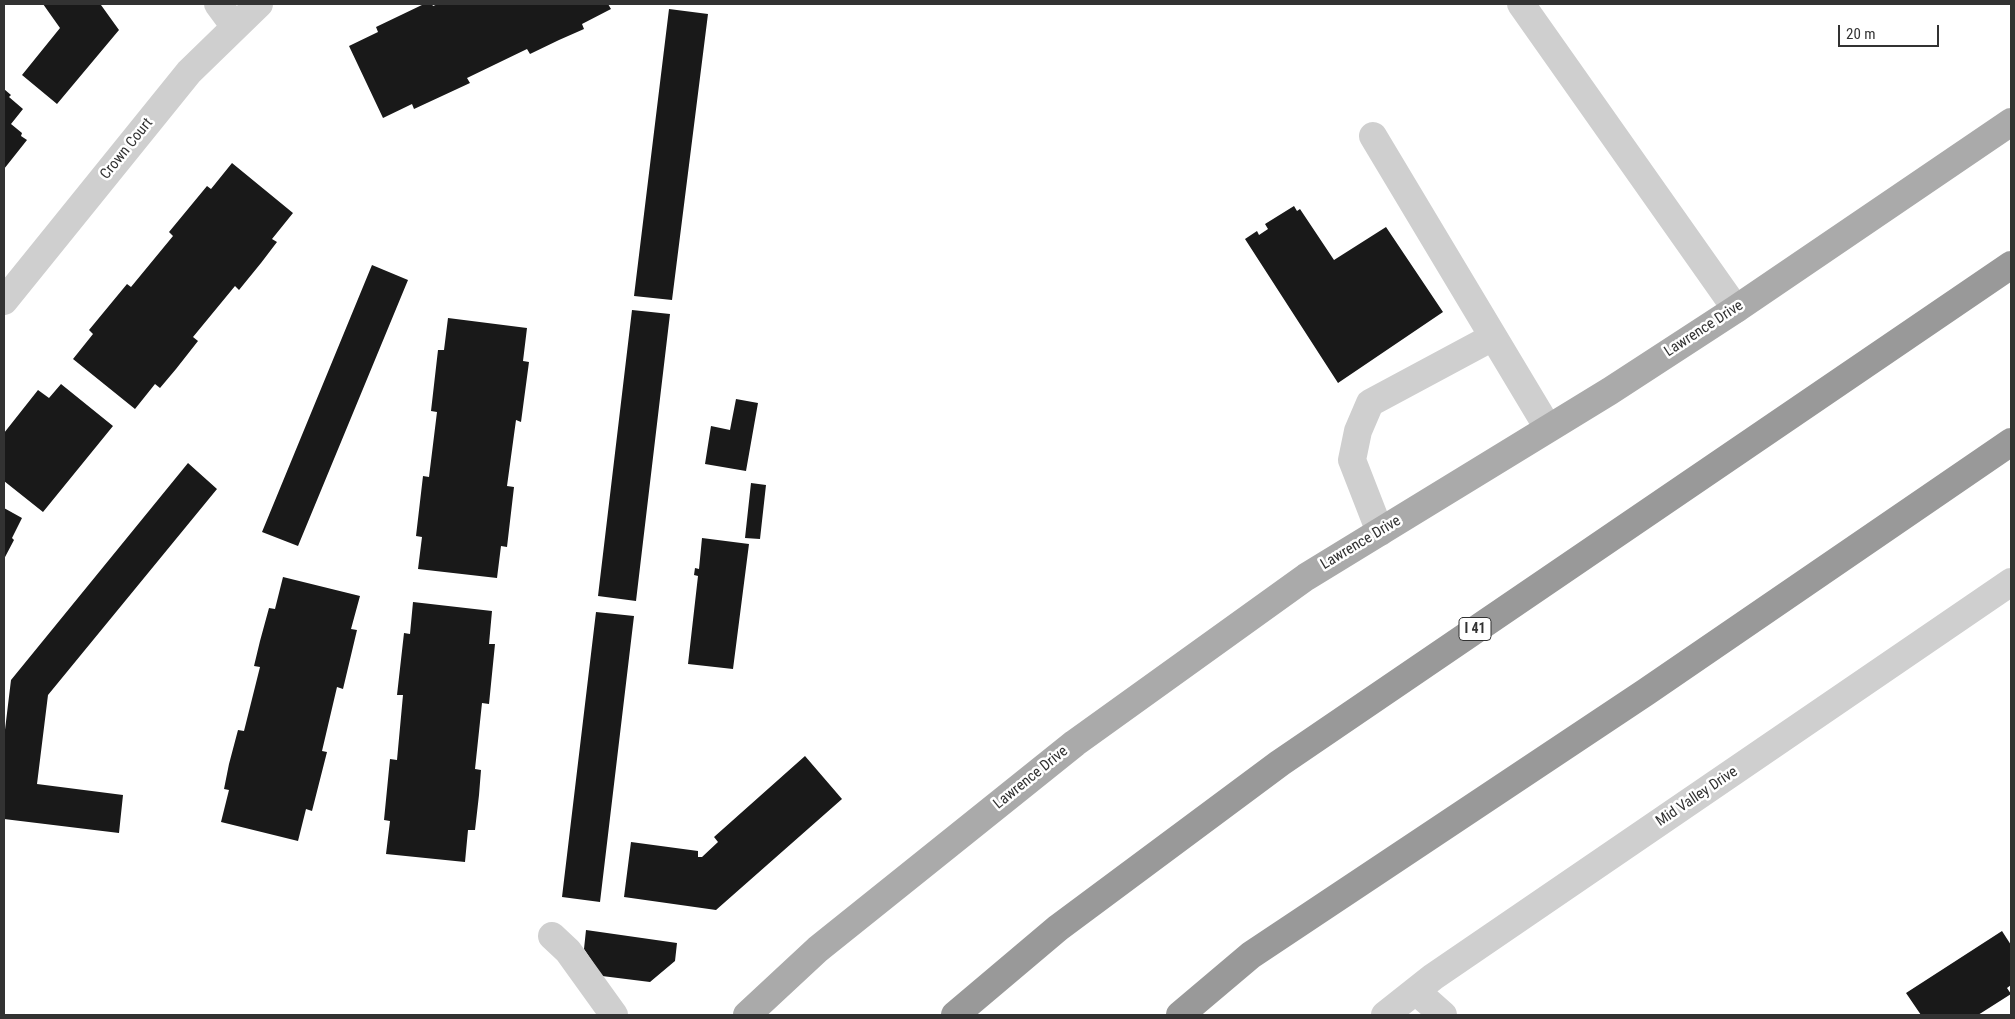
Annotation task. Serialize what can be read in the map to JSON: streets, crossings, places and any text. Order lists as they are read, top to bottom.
{
  "streets": {
    "highway": ["I 41"],
    "main road": ["Lawrence Drive"],
    "street": ["Crown Court", "Mid Valley Drive"]
  },
  "scale_bar": "20 m"
}
